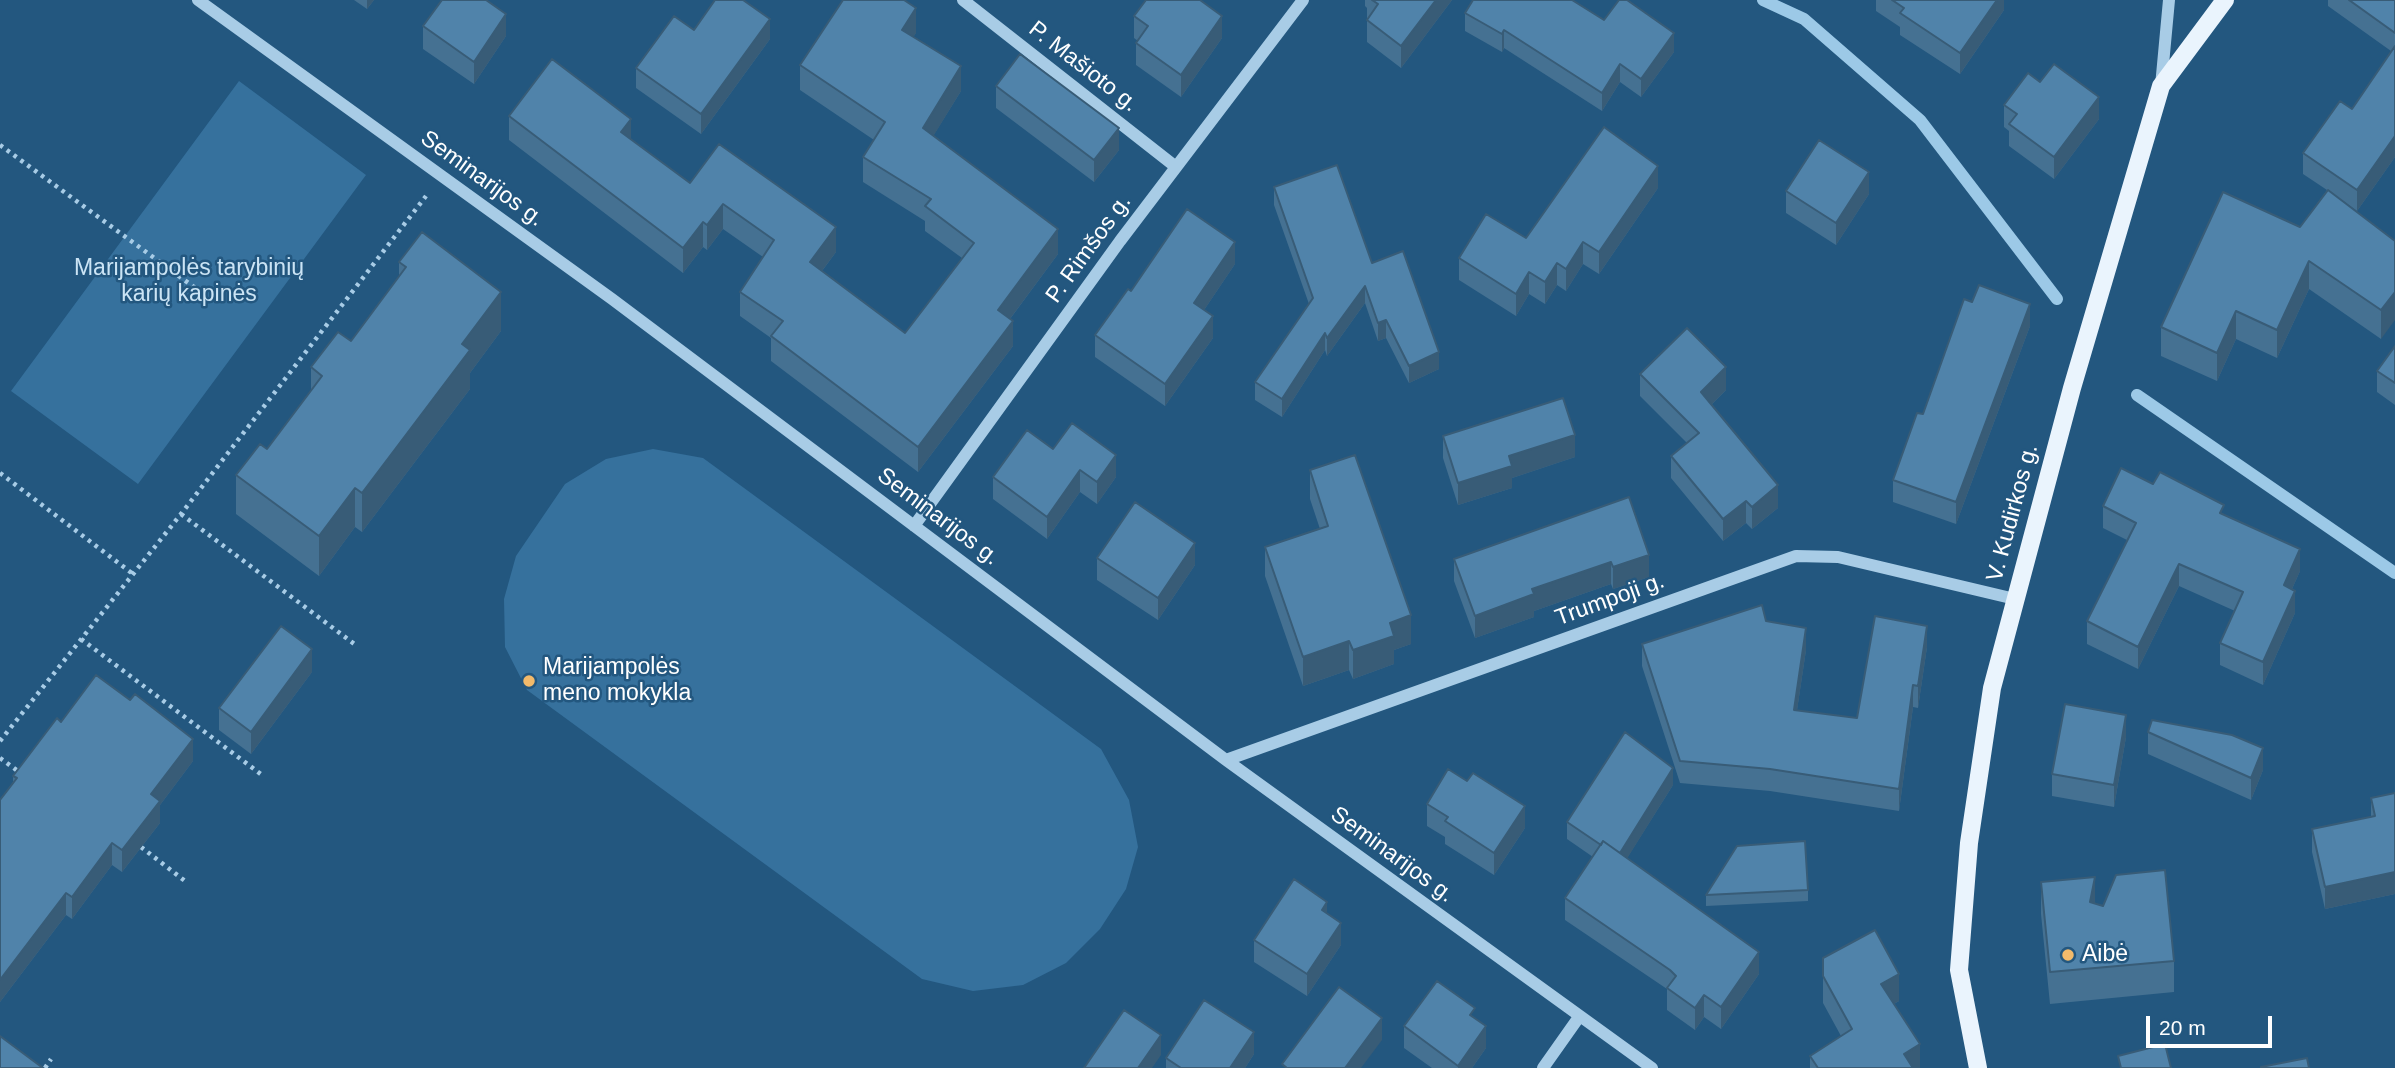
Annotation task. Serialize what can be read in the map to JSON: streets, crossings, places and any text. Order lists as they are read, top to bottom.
{
  "streets": {
    "main road": ["V. Kudirkos g."],
    "street": [
      "P. Mašioto g.",
      "Seminarijos g.",
      "P. Rimšos g.",
      "Trumpoji g."
    ]
  },
  "crossings": [
    ["P. Mašioto g.", "P. Rimšos g."],
    ["Seminarijos g.", "P. Rimšos g."],
    ["Seminarijos g.", "Trumpoji g."],
    ["V. Kudirkos g.", "Trumpoji g."]
  ],
  "parks": ["Marijampolės tarybinių karių kapinės"],
  "places": ["Marijampolės meno mokykla", "Aibė"],
  "scale_bar": "20 m"
}
